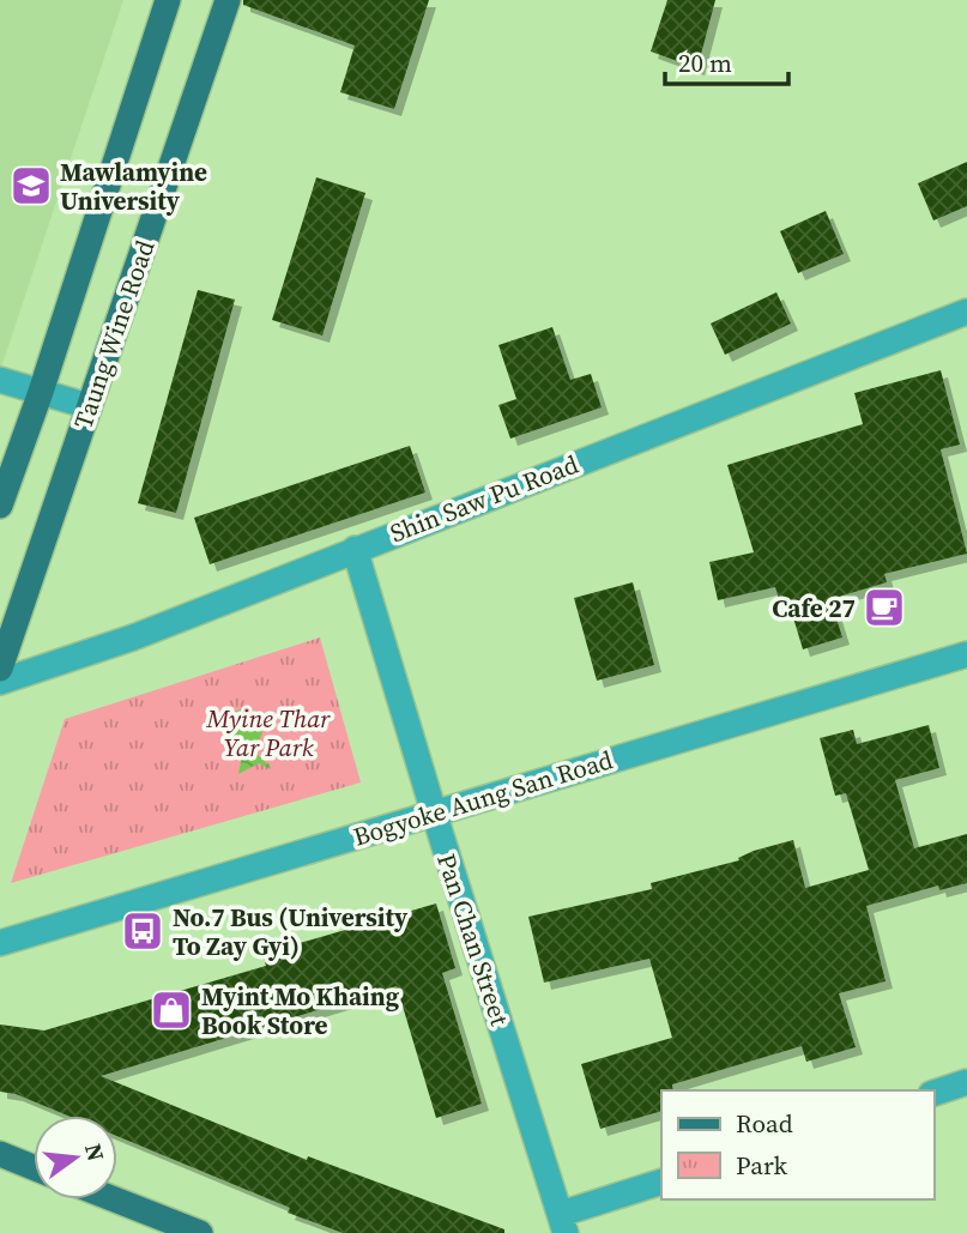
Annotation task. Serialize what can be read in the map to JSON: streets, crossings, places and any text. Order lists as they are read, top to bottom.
{
  "streets": {
    "main road": ["Taung Wine Road"],
    "street": ["Shin Saw Pu Road", "Bogyoke Aung San Road", "Pan Chan Street"]
  },
  "crossings": [
    ["Shin Saw Pu Road", "Pan Chan Street"],
    ["Bogyoke Aung San Road", "Pan Chan Street"]
  ],
  "parks": ["Myine Thar Yar Park"],
  "places": {
    "school or university": ["Mawlamyine University"],
    "cafe": ["Cafe 27"],
    "bus stop": ["No.7 Bus (University To Zay Gyi)"],
    "shop": ["Myint Mo Khaing Book Store"]
  },
  "legend": ["Road", "Park"],
  "scale_bar": "20 m",
  "north": "right"
}
